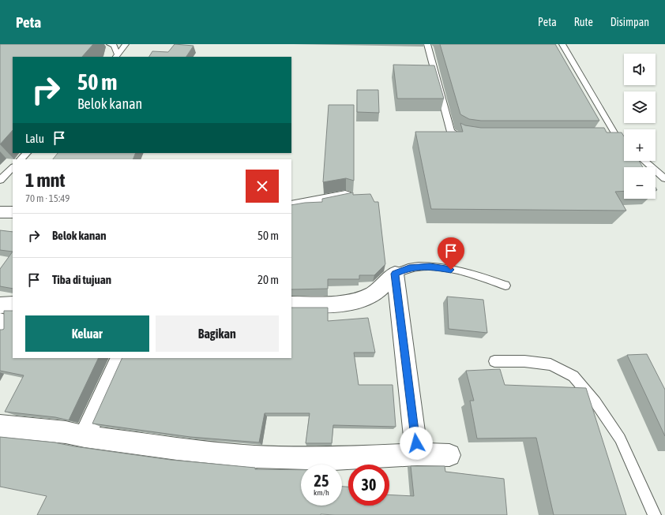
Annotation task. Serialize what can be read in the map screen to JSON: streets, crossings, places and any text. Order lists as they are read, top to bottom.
{
  "page": {
    "header": "Peta",
    "nav": ["Peta", "Rute", "Disimpan"],
    "map_buttons": ["+", "−"],
    "turn": ["50 m", "Belok kanan"],
    "then": "Lalu",
    "heading": ["1 mnt", "70 m · 15:49"],
    "list": [
      {
        "name": "Belok kanan",
        "value": "50 m"
      },
      {
        "name": "Tiba di tujuan",
        "value": "20 m"
      }
    ],
    "buttons": ["Keluar", "Bagikan"],
    "speed": "25 km/h",
    "limit": "30"
  }
}
